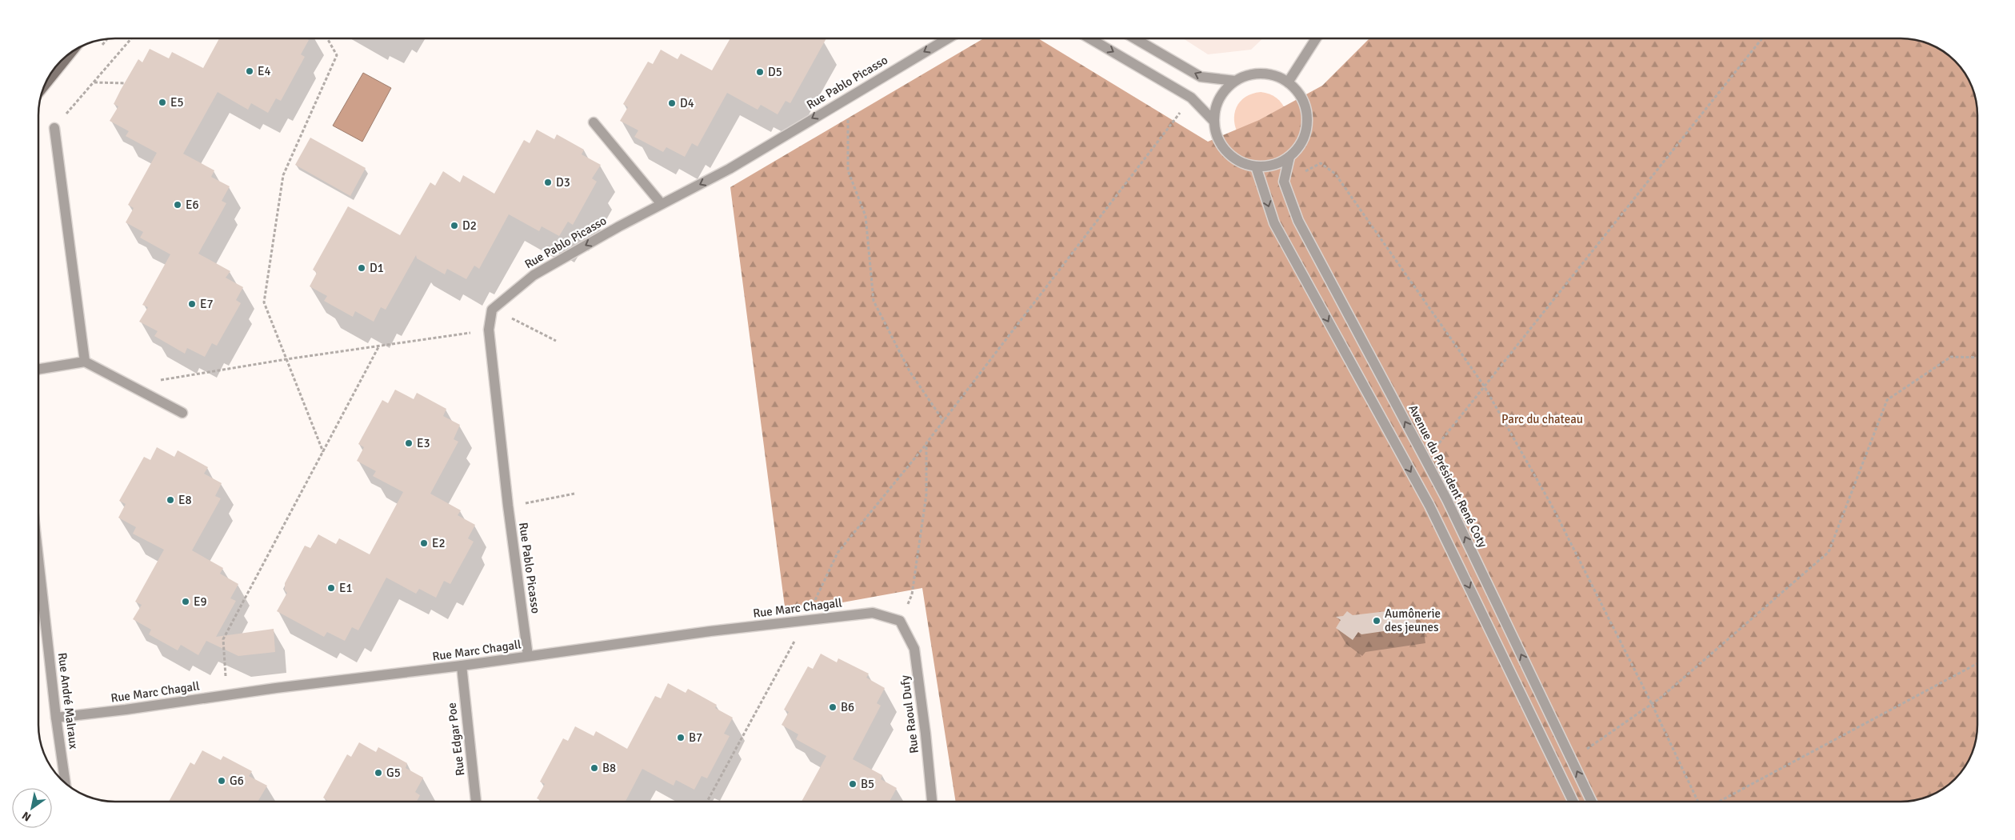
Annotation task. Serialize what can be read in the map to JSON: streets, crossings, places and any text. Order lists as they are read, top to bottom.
{
  "streets": {
    "street": [
      "Rue Pablo Picasso",
      "Avenue du Président René Coty",
      "Rue Marc Chagall",
      "Rue André Malraux",
      "Rue Raoul Dufy",
      "Rue Edgar Poe"
    ]
  },
  "crossings": [
    ["Rue Pablo Picasso", "Rue Marc Chagall"],
    ["Rue Marc Chagall", "Rue André Malraux"],
    ["Rue Marc Chagall", "Rue Raoul Dufy"],
    ["Rue Marc Chagall", "Rue Edgar Poe"]
  ],
  "one_way": ["Rue Pablo Picasso"],
  "parks": ["Parc du chateau"],
  "places": [
    "E4",
    "D5",
    "E5",
    "D4",
    "D3",
    "E6",
    "D2",
    "D1",
    "E7",
    "E3",
    "E8",
    "E2",
    "E1",
    "E9",
    "Aumônerie des jeunes",
    "B6",
    "B7",
    "B8",
    "G5",
    "G6",
    "B5"
  ],
  "north": "bottom left"
}
